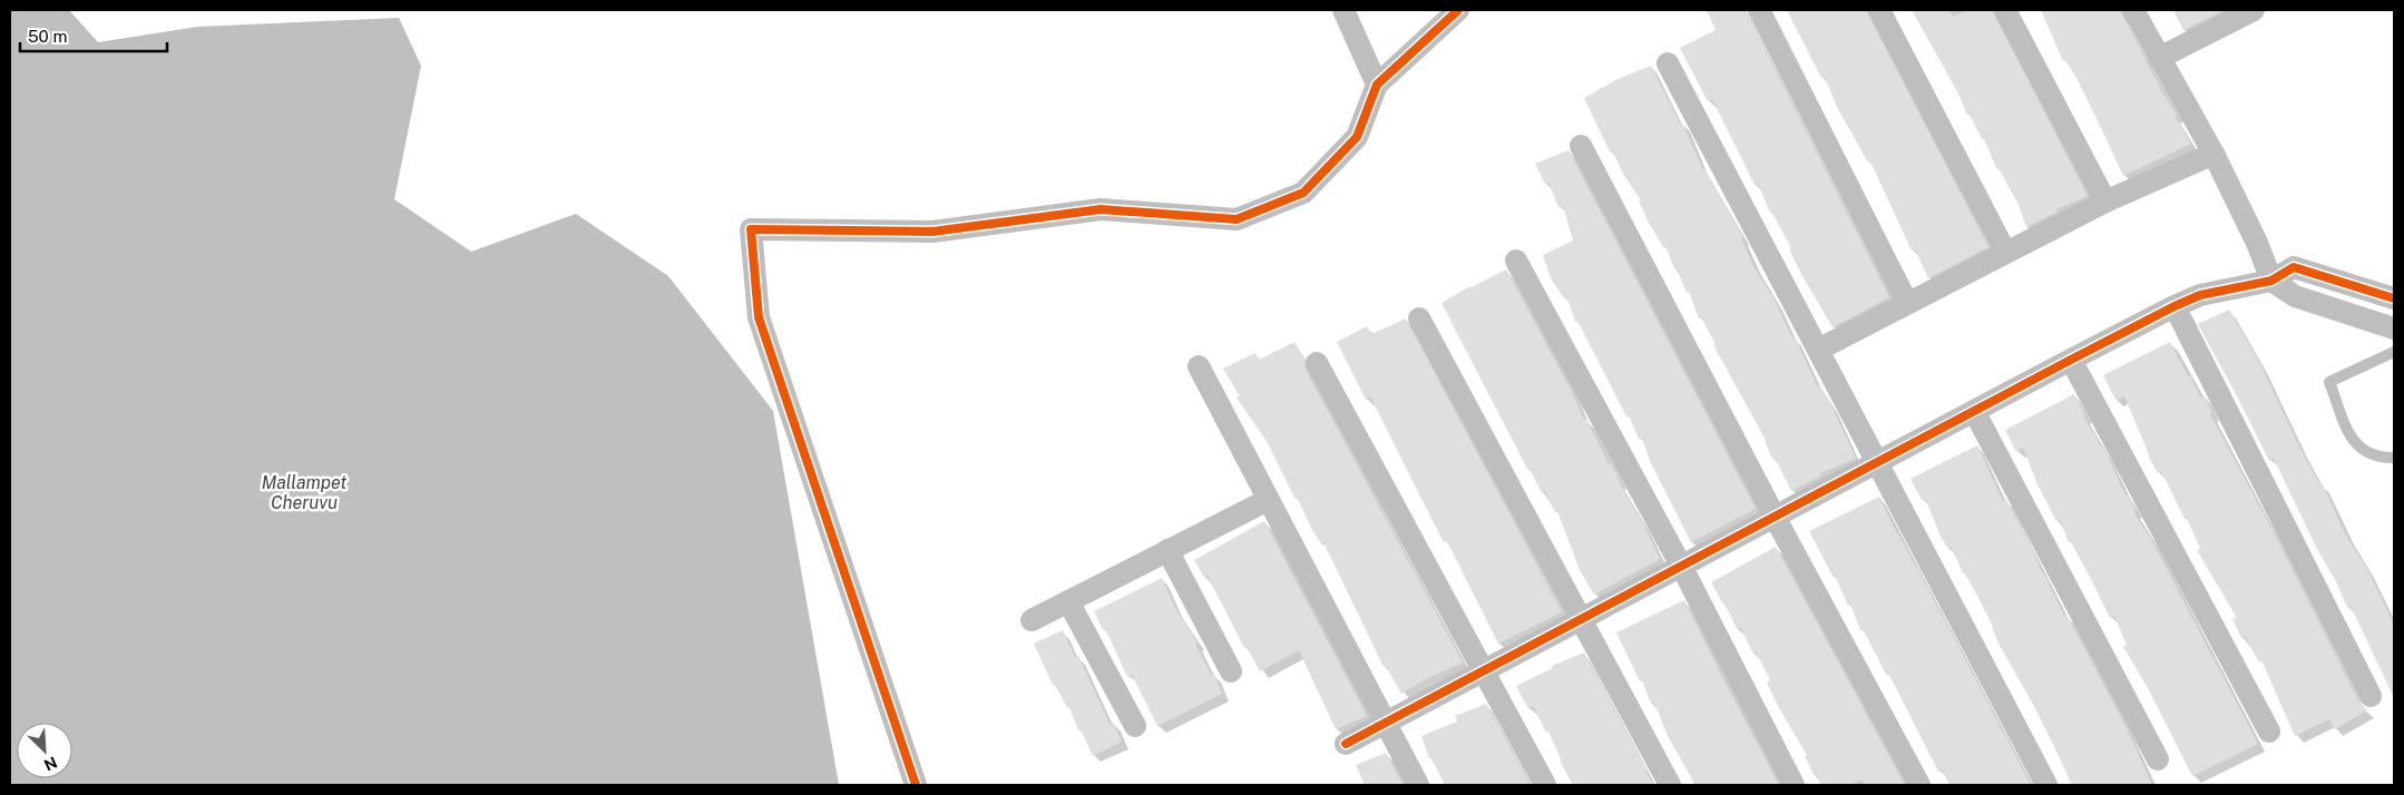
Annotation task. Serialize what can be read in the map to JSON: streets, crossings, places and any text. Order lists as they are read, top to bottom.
{
  "water": ["Mallampet Cheruvu"],
  "scale_bar": "50 m",
  "north": "bottom right"
}
